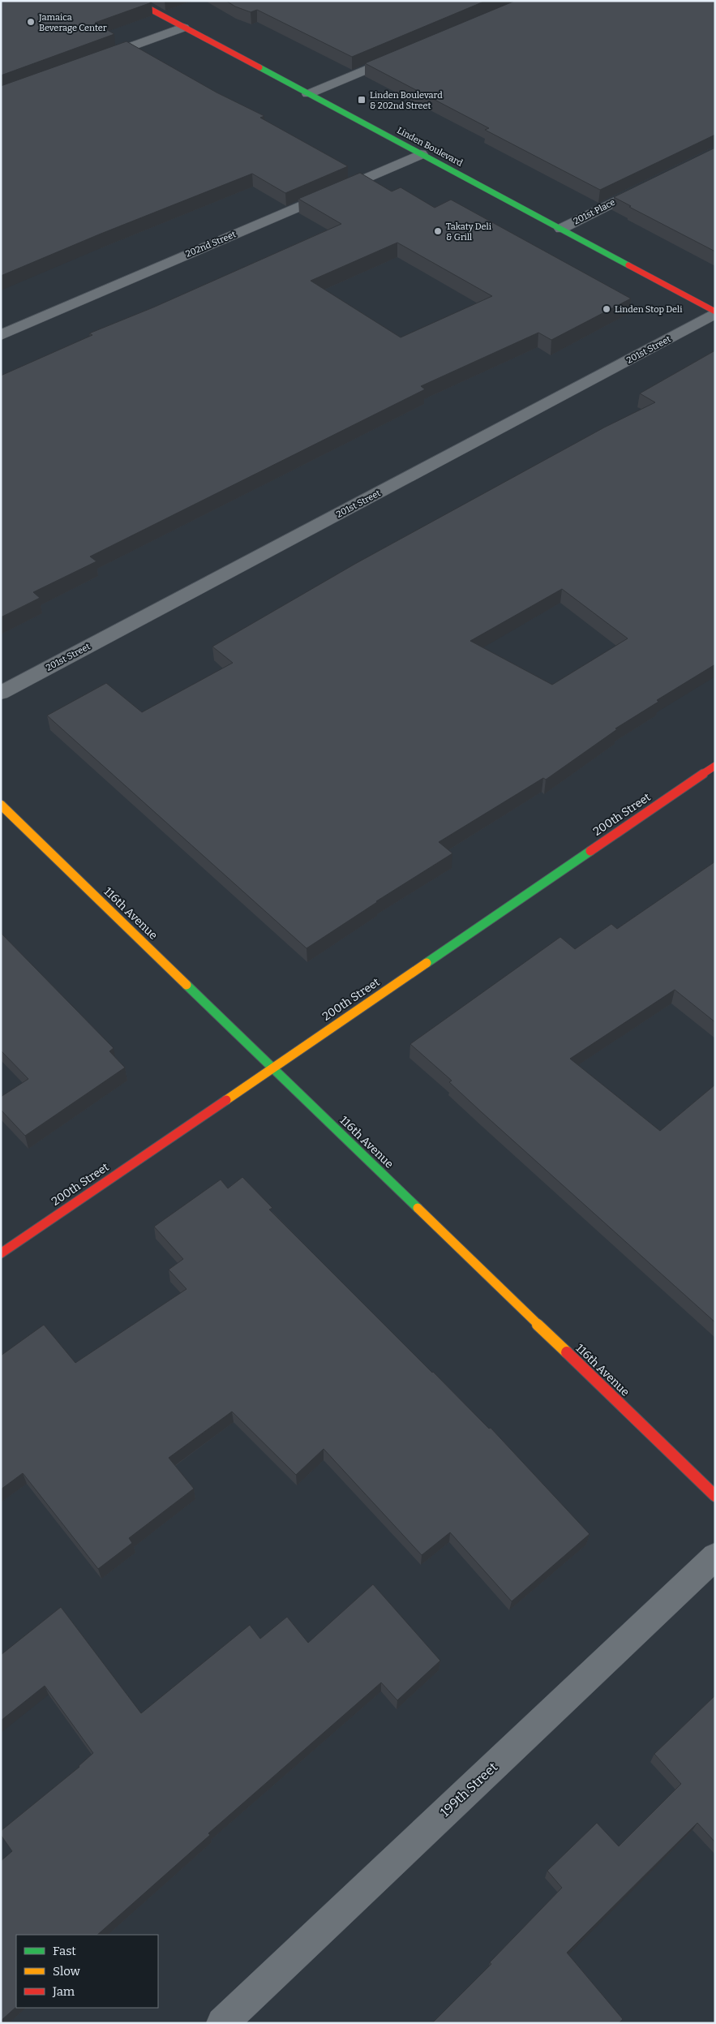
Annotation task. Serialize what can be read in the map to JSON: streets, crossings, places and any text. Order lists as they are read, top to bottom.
{
  "streets": {
    "street": [
      "Linden Boulevard",
      "201st Place",
      "202nd Street",
      "201st Street",
      "200th Street",
      "116th Avenue",
      "199th Street"
    ]
  },
  "crossings": [
    ["Linden Boulevard", "201st Place"],
    ["Linden Boulevard", "202nd Street"],
    ["Linden Boulevard", "201st Street"],
    ["200th Street", "116th Avenue"]
  ],
  "places": {
    "other": ["Jamaica Beverage Center", "Takaty Deli & Grill", "Linden Stop Deli"],
    "transit": ["Linden Boulevard & 202nd Street"]
  },
  "legend": ["Fast", "Slow", "Jam"]
}
